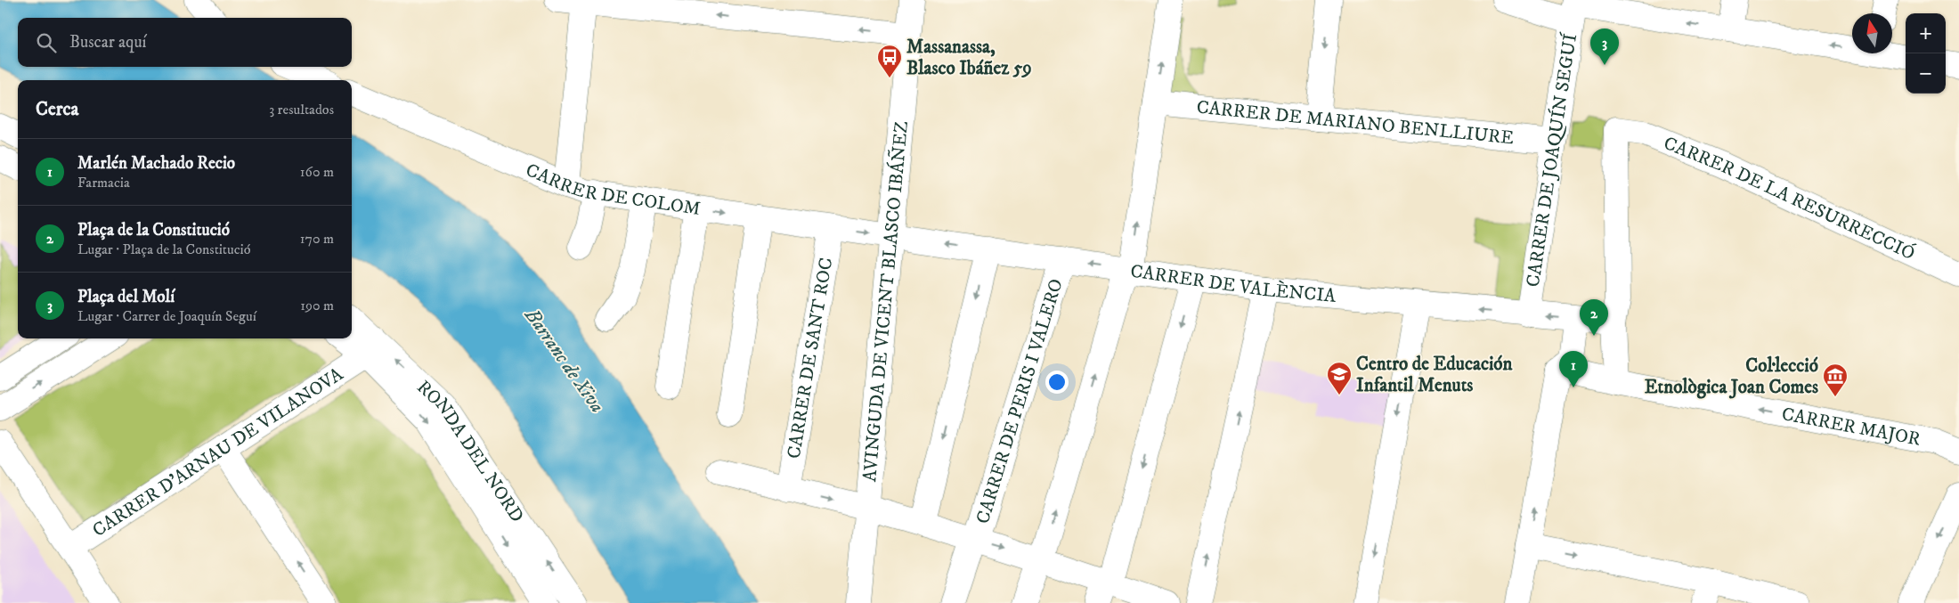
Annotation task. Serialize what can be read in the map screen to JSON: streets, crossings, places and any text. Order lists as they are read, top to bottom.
{
  "streets": {
    "street": [
      "CARRER DE MARIANO BENLLIURE",
      "CARRER DE JOAQUÍN SEGUÍ",
      "CARRER DE COLOM",
      "CARRER DE LA RESURRECCIÓ",
      "CARRER DE VALÈNCIA",
      "AVINGUDA DE VICENT BLASCO IBÁÑEZ",
      "CARRER DE SANT ROC",
      "CARRER DE PERIS I VALERO",
      "CARRER MAJOR",
      "CARRER D'ARNAU DE VILANOVA",
      "RONDA DEL NORD"
    ]
  },
  "crossings": [
    ["CARRER DE MARIANO BENLLIURE", "CARRER DE JOAQUÍN SEGUÍ"],
    ["CARRER DE JOAQUÍN SEGUÍ", "CARRER DE VALÈNCIA"],
    ["CARRER DE COLOM", "CARRER DE VALÈNCIA"],
    ["CARRER DE COLOM", "AVINGUDA DE VICENT BLASCO IBÁÑEZ"],
    ["CARRER DE COLOM", "CARRER DE SANT ROC"],
    ["CARRER DE LA RESURRECCIÓ", "CARRER DE VALÈNCIA"],
    ["CARRER DE VALÈNCIA", "AVINGUDA DE VICENT BLASCO IBÁÑEZ"],
    ["CARRER DE VALÈNCIA", "CARRER DE PERIS I VALERO"],
    ["CARRER D'ARNAU DE VILANOVA", "RONDA DEL NORD"]
  ],
  "one_way": ["CARRER DE VALÈNCIA"],
  "water": ["Barranc de Xiva"],
  "places": {
    "bus stop": ["Massanassa, Blasco Ibáñez 59"],
    "school or university": ["Centro de Educación Infantil Menuts"],
    "museum": ["Col·lecció Etnològica Joan Comes"]
  },
  "north": "top",
  "page": {
    "map_buttons": ["+", "−"],
    "search": "Buscar aquí",
    "pins": ["3", "2", "1"],
    "heading": ["Cerca", "3 resultados"],
    "list": [
      {
        "mark": "1",
        "name": "Marlén Machado Recio",
        "note": "Farmacia",
        "value": "160 m"
      },
      {
        "mark": "2",
        "name": "Plaça de la Constitució",
        "note": "Lugar · Plaça de la Constitució",
        "value": "170 m"
      },
      {
        "mark": "3",
        "name": "Plaça del Molí",
        "note": "Lugar · Carrer de Joaquín Seguí",
        "value": "190 m"
      }
    ]
  }
}
